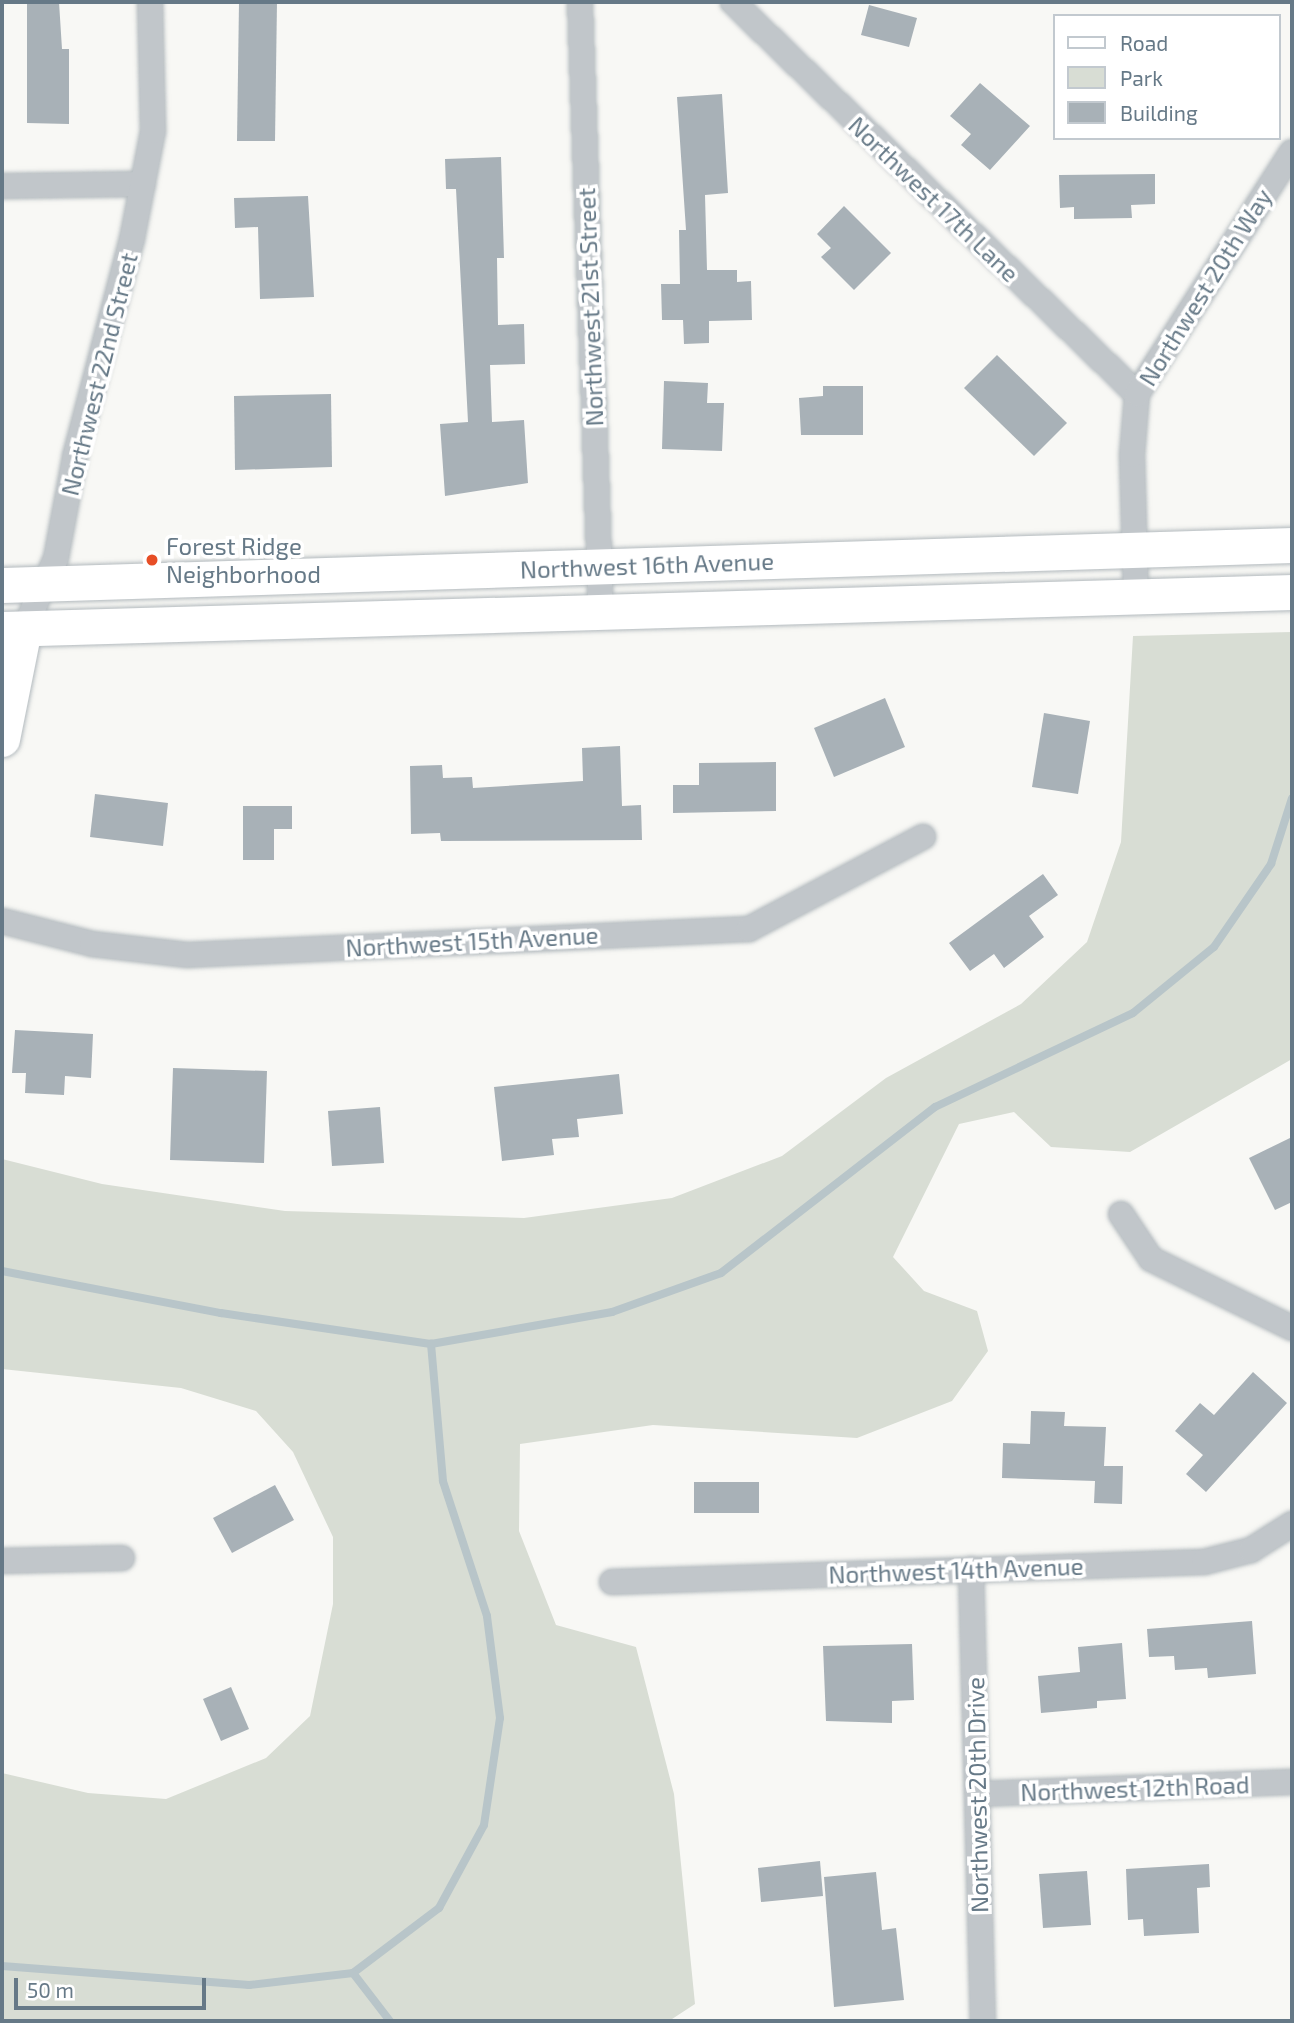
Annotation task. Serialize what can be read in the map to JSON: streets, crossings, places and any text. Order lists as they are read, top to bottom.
{
  "streets": {
    "main road": ["Northwest 22nd Street", "Northwest 16th Avenue"],
    "street": [
      "Northwest 17th Lane",
      "Northwest 20th Way",
      "Northwest 21st Street",
      "Northwest 15th Avenue",
      "Northwest 14th Avenue",
      "Northwest 12th Road",
      "Northwest 20th Drive"
    ]
  },
  "crossings": [
    ["Northwest 17th Lane", "Northwest 20th Way"],
    ["Northwest 20th Way", "Northwest 16th Avenue"],
    ["Northwest 21st Street", "Northwest 16th Avenue"],
    ["Northwest 22nd Street", "Northwest 16th Avenue"],
    ["Northwest 14th Avenue", "Northwest 20th Drive"],
    ["Northwest 12th Road", "Northwest 20th Drive"]
  ],
  "places": ["Forest Ridge Neighborhood"],
  "legend": ["Road", "Park", "Building"],
  "scale_bar": "50 m"
}
